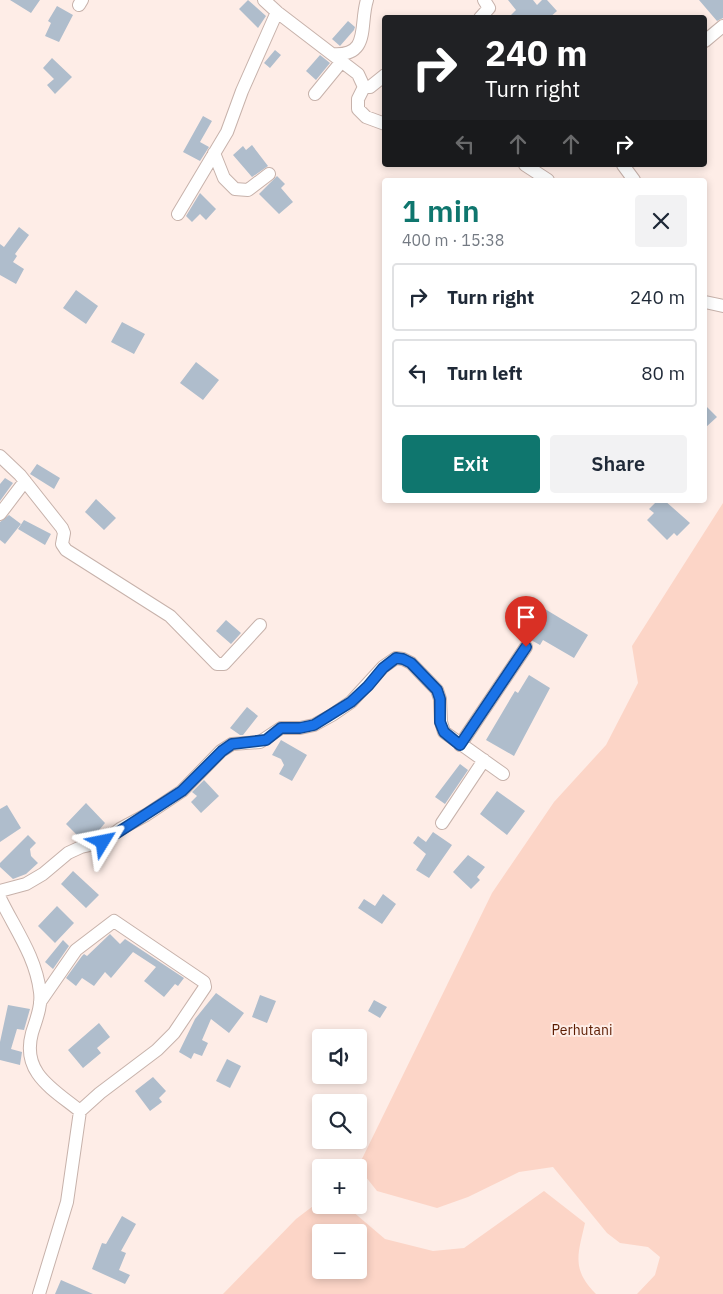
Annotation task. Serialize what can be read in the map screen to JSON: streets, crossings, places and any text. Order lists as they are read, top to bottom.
{
  "parks": ["Perhutani"],
  "page": {
    "turn": ["240 m", "Turn right"],
    "heading": ["1 min", "400 m · 15:38"],
    "list": [
      {
        "name": "Turn right",
        "value": "240 m"
      },
      {
        "name": "Turn left",
        "value": "80 m"
      }
    ],
    "buttons": ["Exit", "Share"],
    "map_buttons": ["+", "−"]
  }
}
